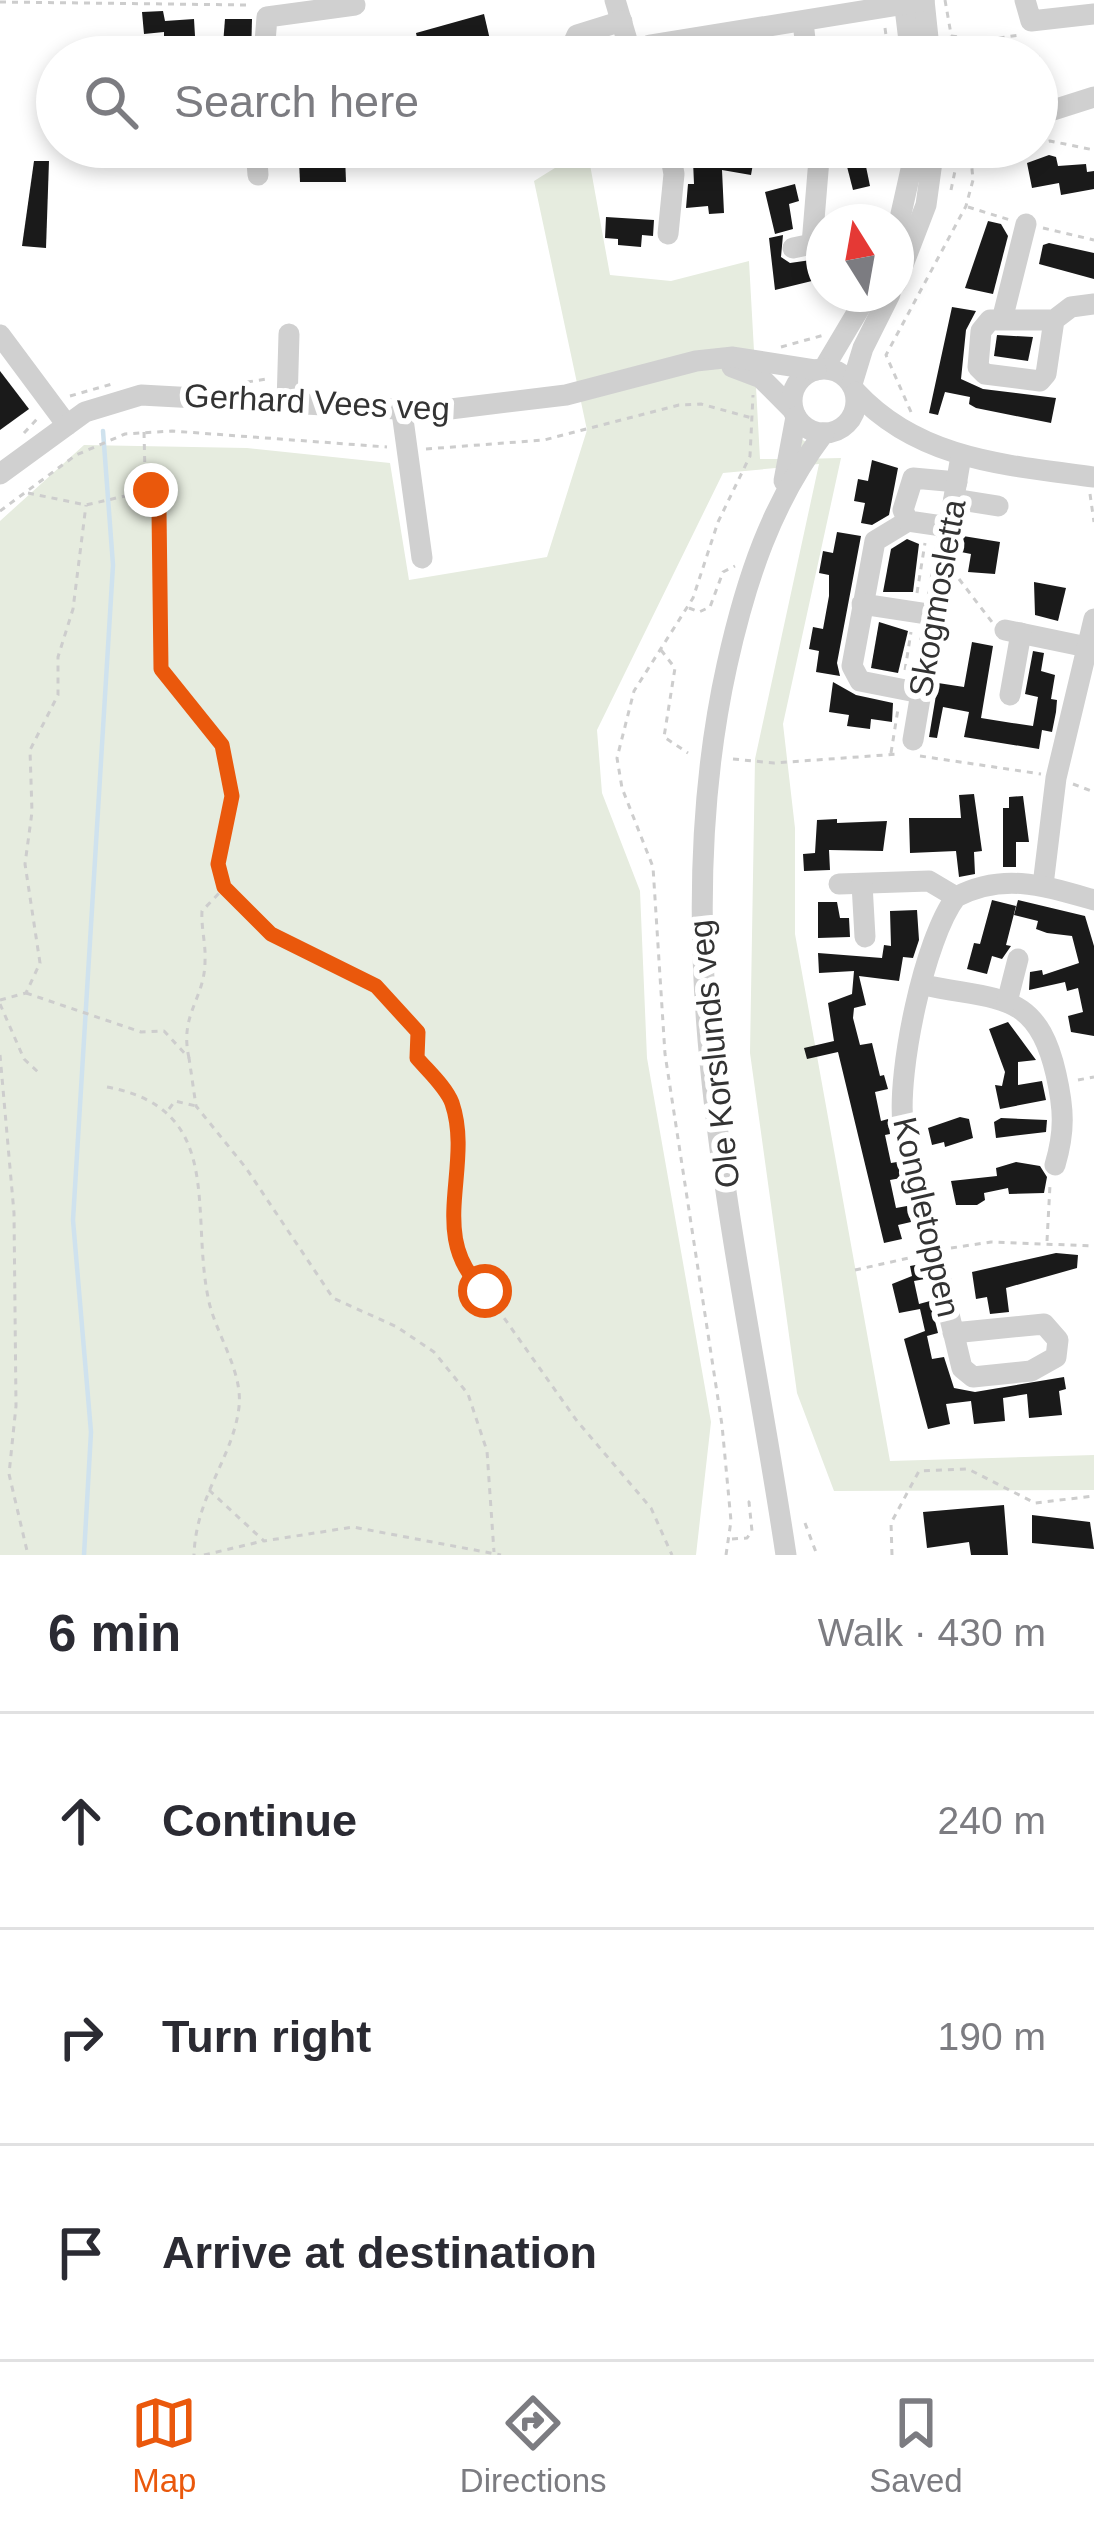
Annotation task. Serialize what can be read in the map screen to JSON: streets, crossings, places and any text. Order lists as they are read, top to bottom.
{
  "streets": {
    "street": [
      "Gerhard Vees veg",
      "Skogmosletta",
      "Ole Korslunds veg",
      "Kongletoppen"
    ]
  },
  "crossings": [
    ["Gerhard Vees veg", "Ole Korslunds veg"]
  ],
  "north": "top",
  "page": {
    "search": "Search here",
    "heading": ["6 min", "Walk · 430 m"],
    "list": [
      ["Continue", "240 m"],
      ["Turn right", "190 m"],
      "Arrive at destination"
    ],
    "nav": ["Map", "Directions", "Saved"]
  }
}
